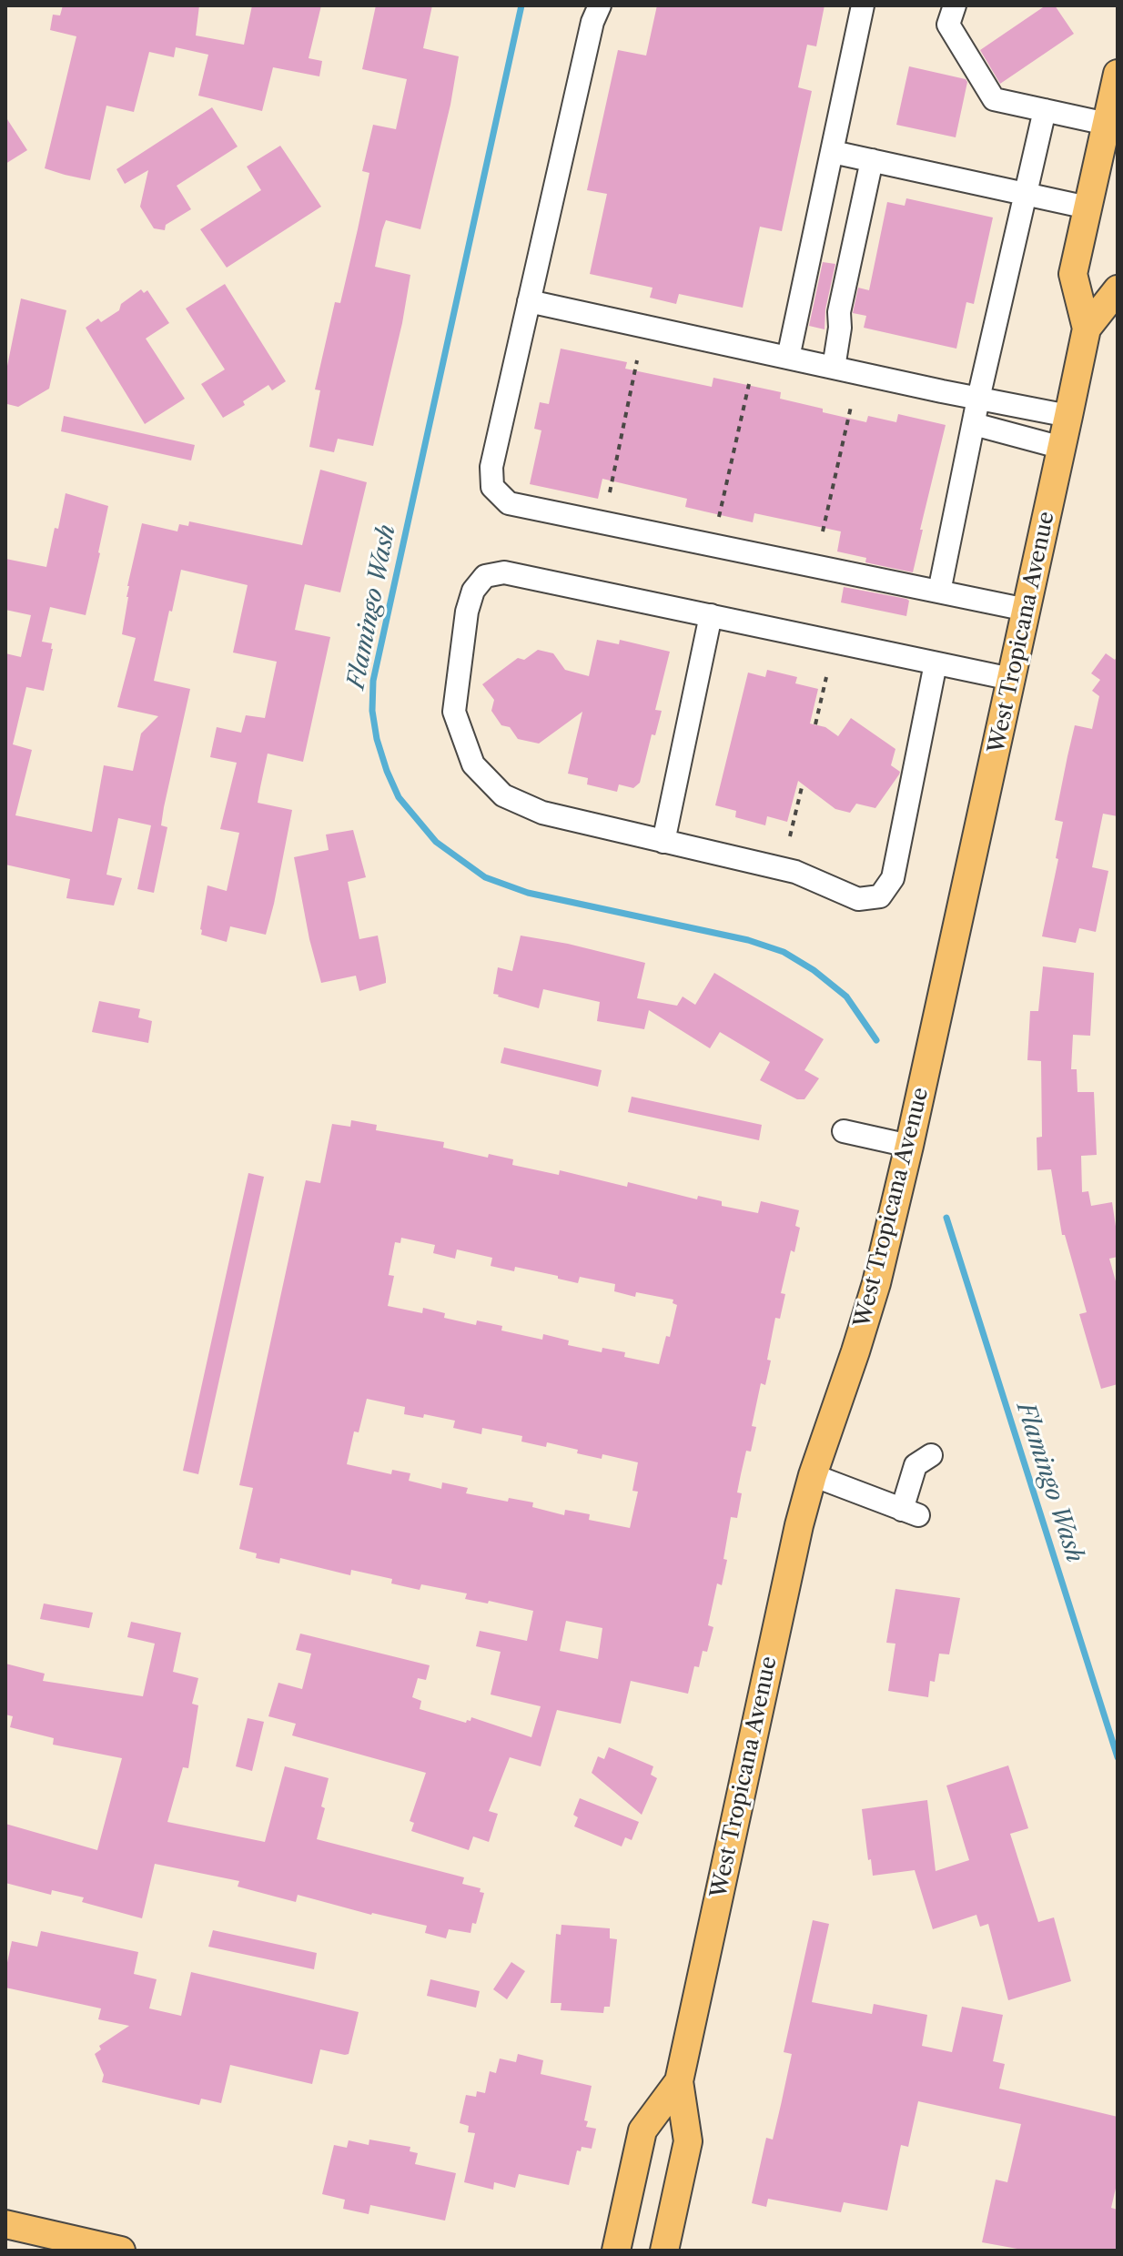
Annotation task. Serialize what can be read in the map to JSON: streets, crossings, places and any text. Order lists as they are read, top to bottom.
{
  "streets": {
    "main road": ["West Tropicana Avenue"]
  },
  "water": ["Flamingo Wash"]
}
